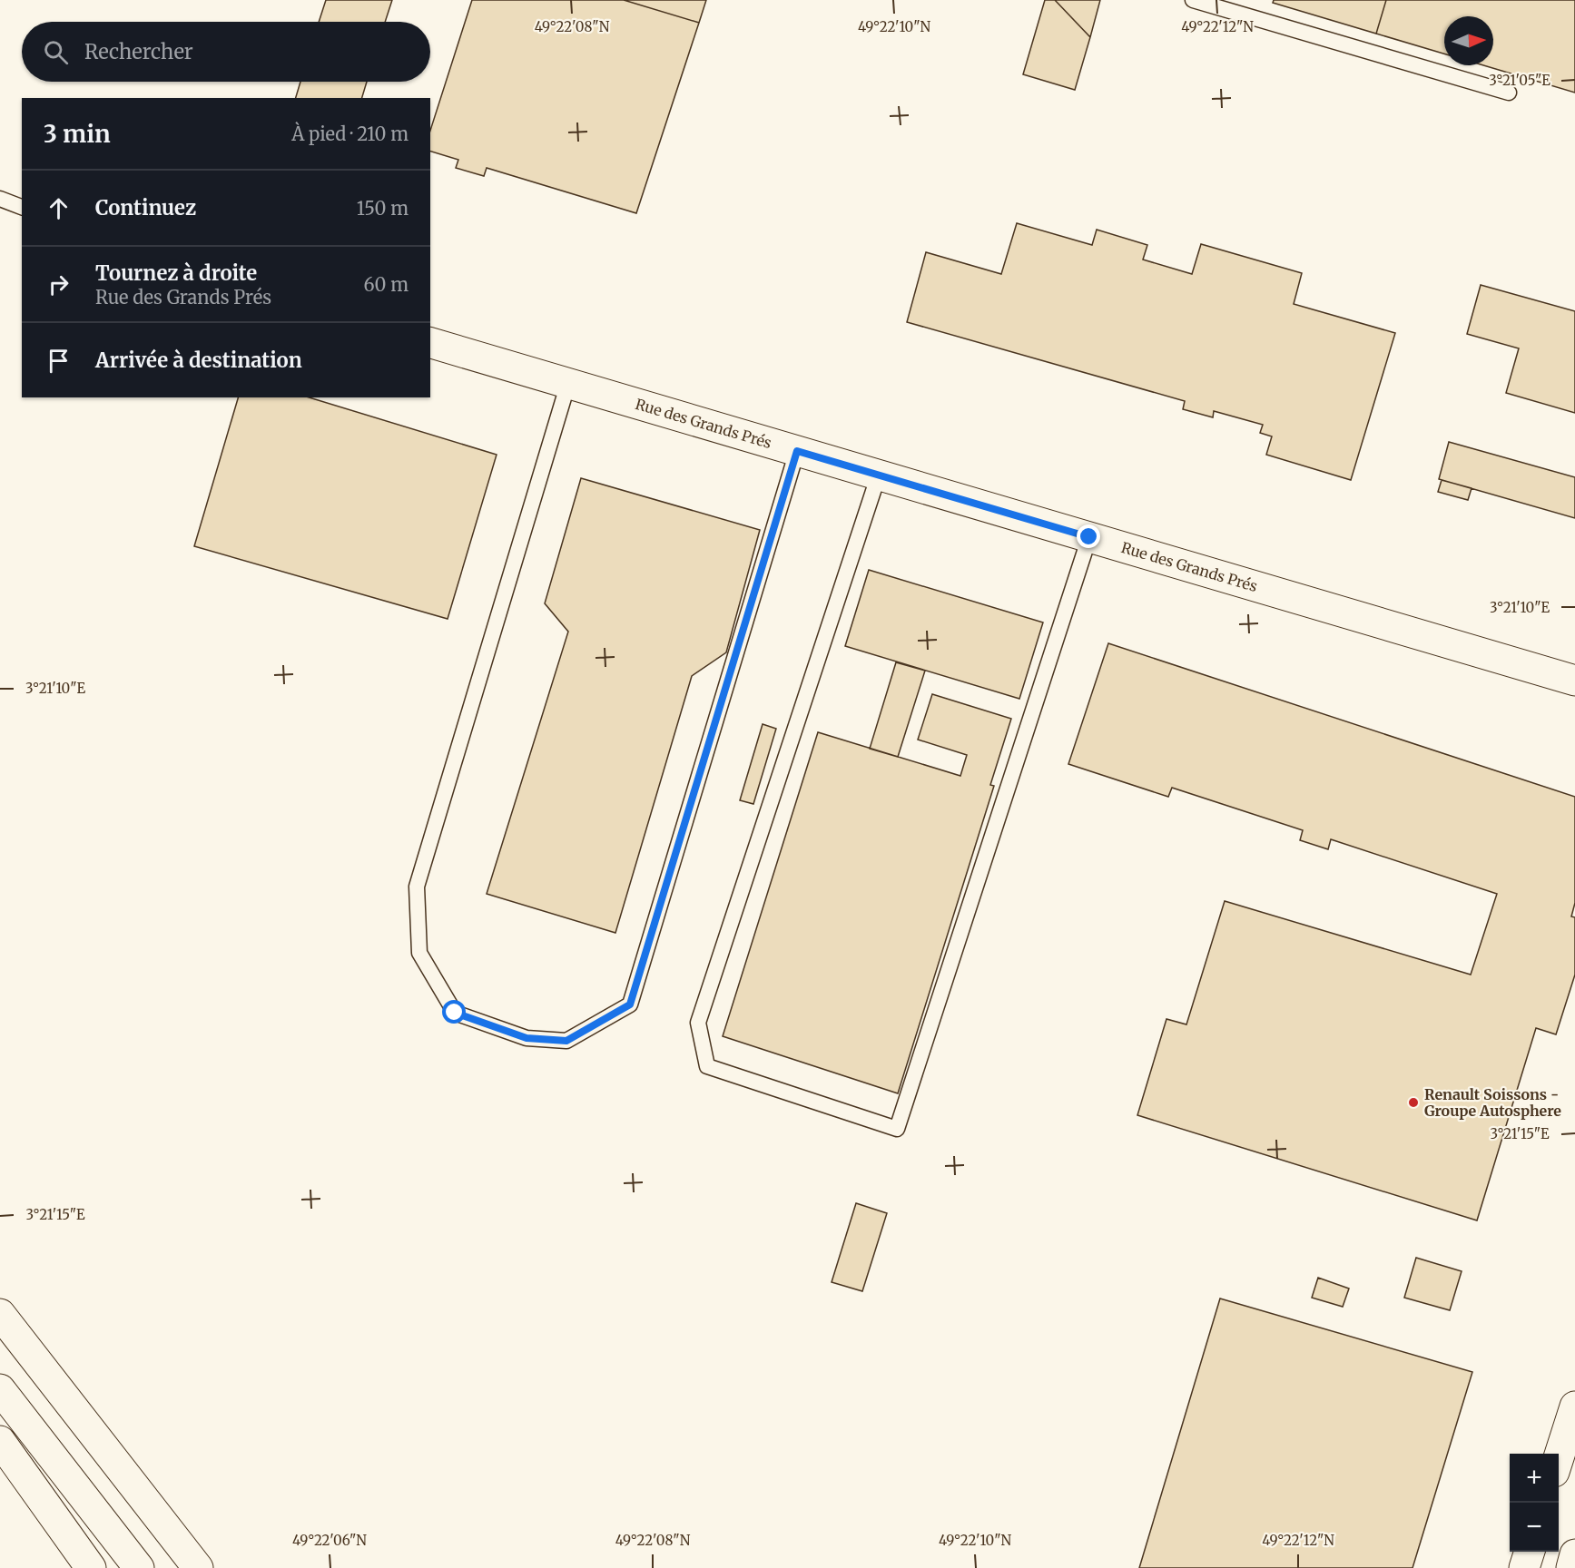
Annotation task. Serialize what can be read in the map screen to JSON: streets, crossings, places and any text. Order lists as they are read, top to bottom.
{
  "streets": {
    "main road": ["Rue des Grands Prés"]
  },
  "places": ["Renault Soissons - Groupe Autosphere"],
  "north": "right",
  "page": {
    "search": "Rechercher",
    "heading": ["3 min", "À pied · 210 m"],
    "list": [
      ["Continuez", "150 m"],
      ["Tournez à droite", "Rue des Grands Prés", "60 m"],
      "Arrivée à destination"
    ],
    "map_buttons": ["+", "−"]
  },
  "coordinates": [
    "49°22'08\"N",
    "49°22'10\"N",
    "49°22'12\"N",
    "3°21'05\"E",
    "3°21'10\"E",
    "3°21'15\"E",
    "49°22'06\"N"
  ]
}
